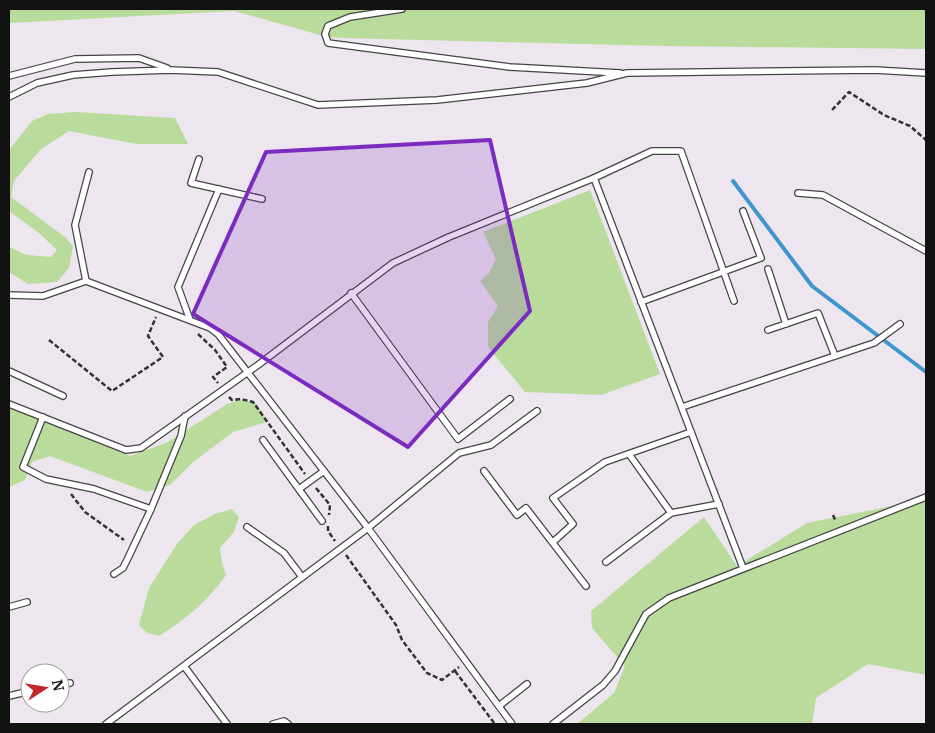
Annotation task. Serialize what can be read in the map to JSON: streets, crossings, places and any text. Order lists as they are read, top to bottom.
{
  "north": "right"
}
